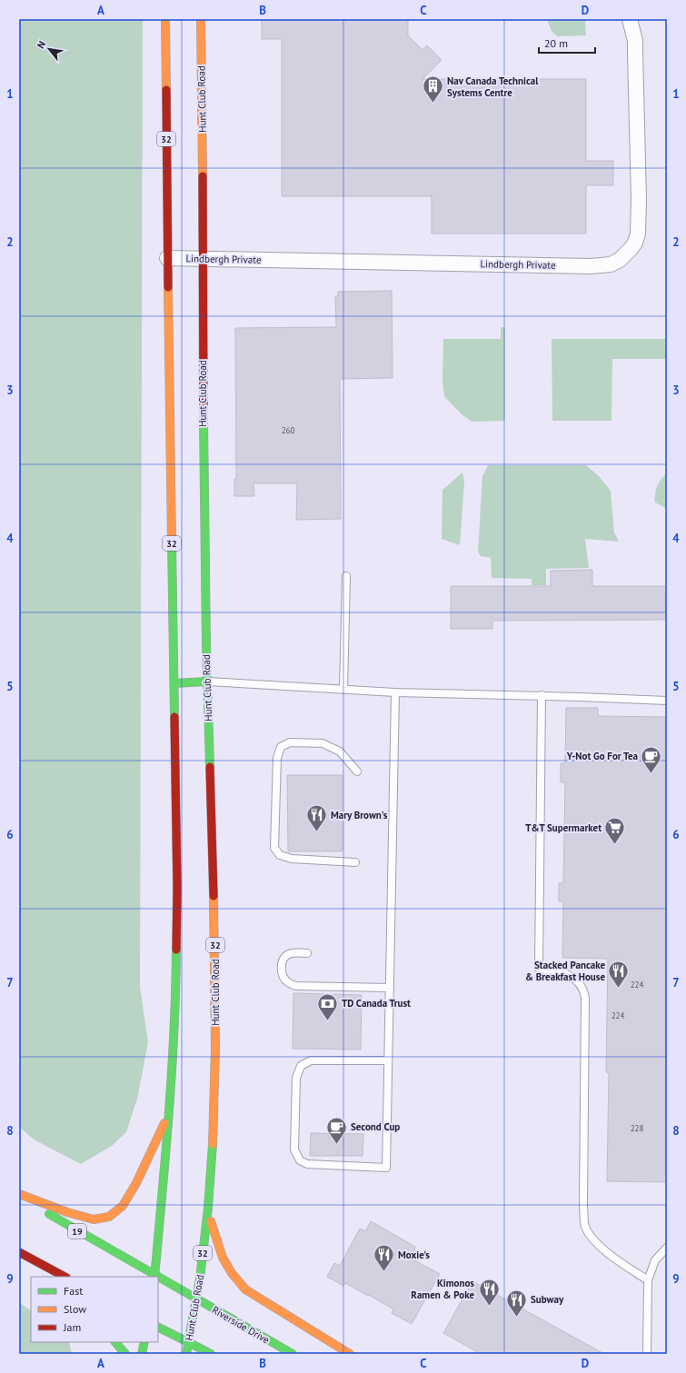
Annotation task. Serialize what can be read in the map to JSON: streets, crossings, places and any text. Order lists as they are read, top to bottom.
{
  "streets": {
    "main road": [
      "Hunt Club Road",
      "32",
      "19",
      "Riverside Drive"
    ],
    "street": ["Lindbergh Private"]
  },
  "crossings": [
    ["Hunt Club Road", "Lindbergh Private"],
    ["Hunt Club Road", "Riverside Drive"],
    ["32", "Lindbergh Private"],
    ["32", "Riverside Drive"]
  ],
  "places": {
    "building": ["Nav Canada Technical Systems Centre"],
    "cafe": ["Y-Not Go For Tea", "Second Cup"],
    "restaurant": [
      "Mary Brown's",
      "Stacked Pancake & Breakfast House",
      "Moxie's",
      "Kimonos Ramen & Poke",
      "Subway"
    ],
    "supermarket": ["T&T Supermarket"],
    "bank": ["TD Canada Trust"]
  },
  "house_numbers": [
    "260",
    "224",
    "224",
    "228"
  ],
  "legend": ["Fast", "Slow", "Jam"],
  "scale_bar": "20 m",
  "north": "top left",
  "grid": {
    "columns": [
      "A",
      "B",
      "C",
      "D"
    ],
    "rows": [
      "1",
      "2",
      "3",
      "4",
      "5",
      "6",
      "7",
      "8",
      "9"
    ]
  }
}
